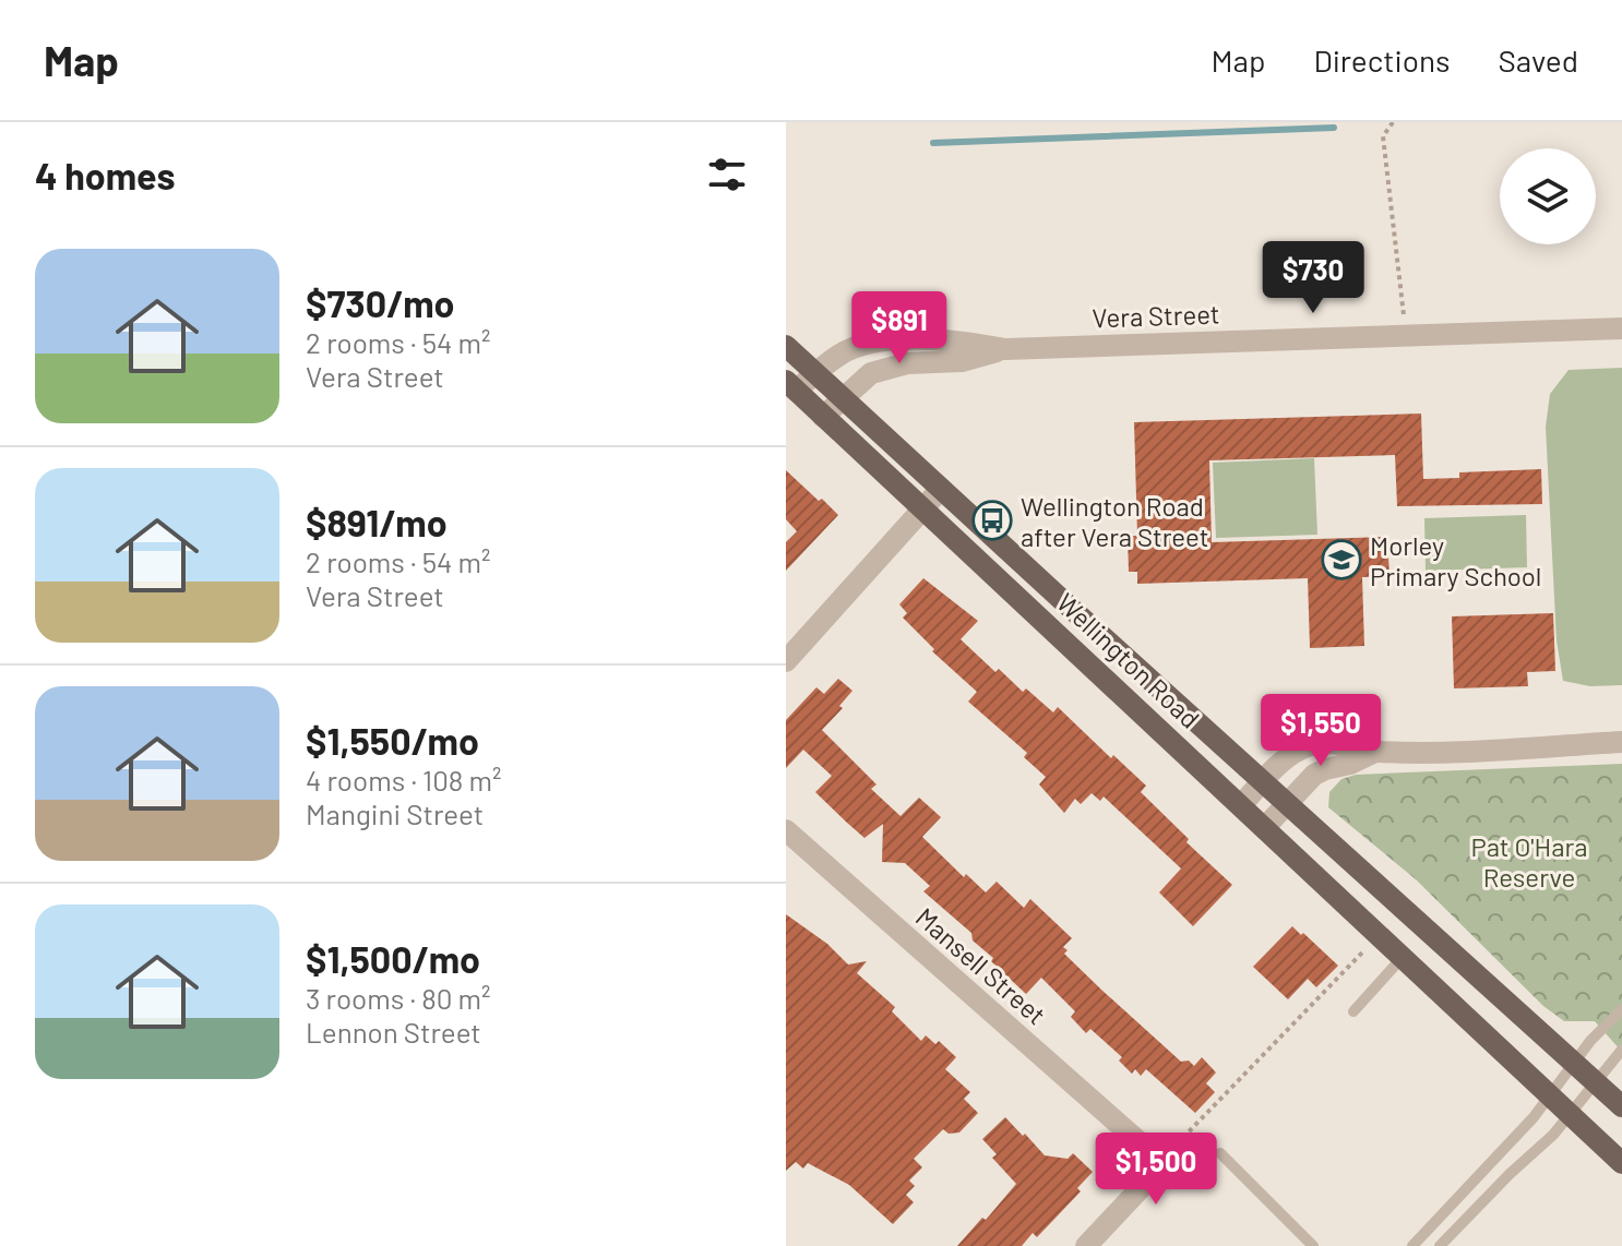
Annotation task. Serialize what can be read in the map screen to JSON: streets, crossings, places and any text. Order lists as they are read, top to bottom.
{
  "streets": {
    "main road": ["Wellington Road"],
    "street": ["Vera Street", "Mansell Street"]
  },
  "crossings": [
    ["Vera Street", "Wellington Road"]
  ],
  "parks": ["Pat O'Hara Reserve"],
  "places": {
    "bus stop": ["Wellington Road after Vera Street"],
    "school or university": ["Morley Primary School"]
  },
  "page": {
    "header": "Map",
    "nav": ["Map", "Directions", "Saved"],
    "heading": "4 homes",
    "list": [
      {
        "name": "$730/mo",
        "note": "2 rooms · 54 m² · Vera Street"
      },
      {
        "name": "$891/mo",
        "note": "2 rooms · 54 m² · Vera Street"
      },
      {
        "name": "$1,550/mo",
        "note": "4 rooms · 108 m² · Mangini Street"
      },
      {
        "name": "$1,500/mo",
        "note": "3 rooms · 80 m² · Lennon Street"
      }
    ],
    "price": [
      "$730",
      "$891",
      "$1,550",
      "$1,500"
    ]
  }
}
